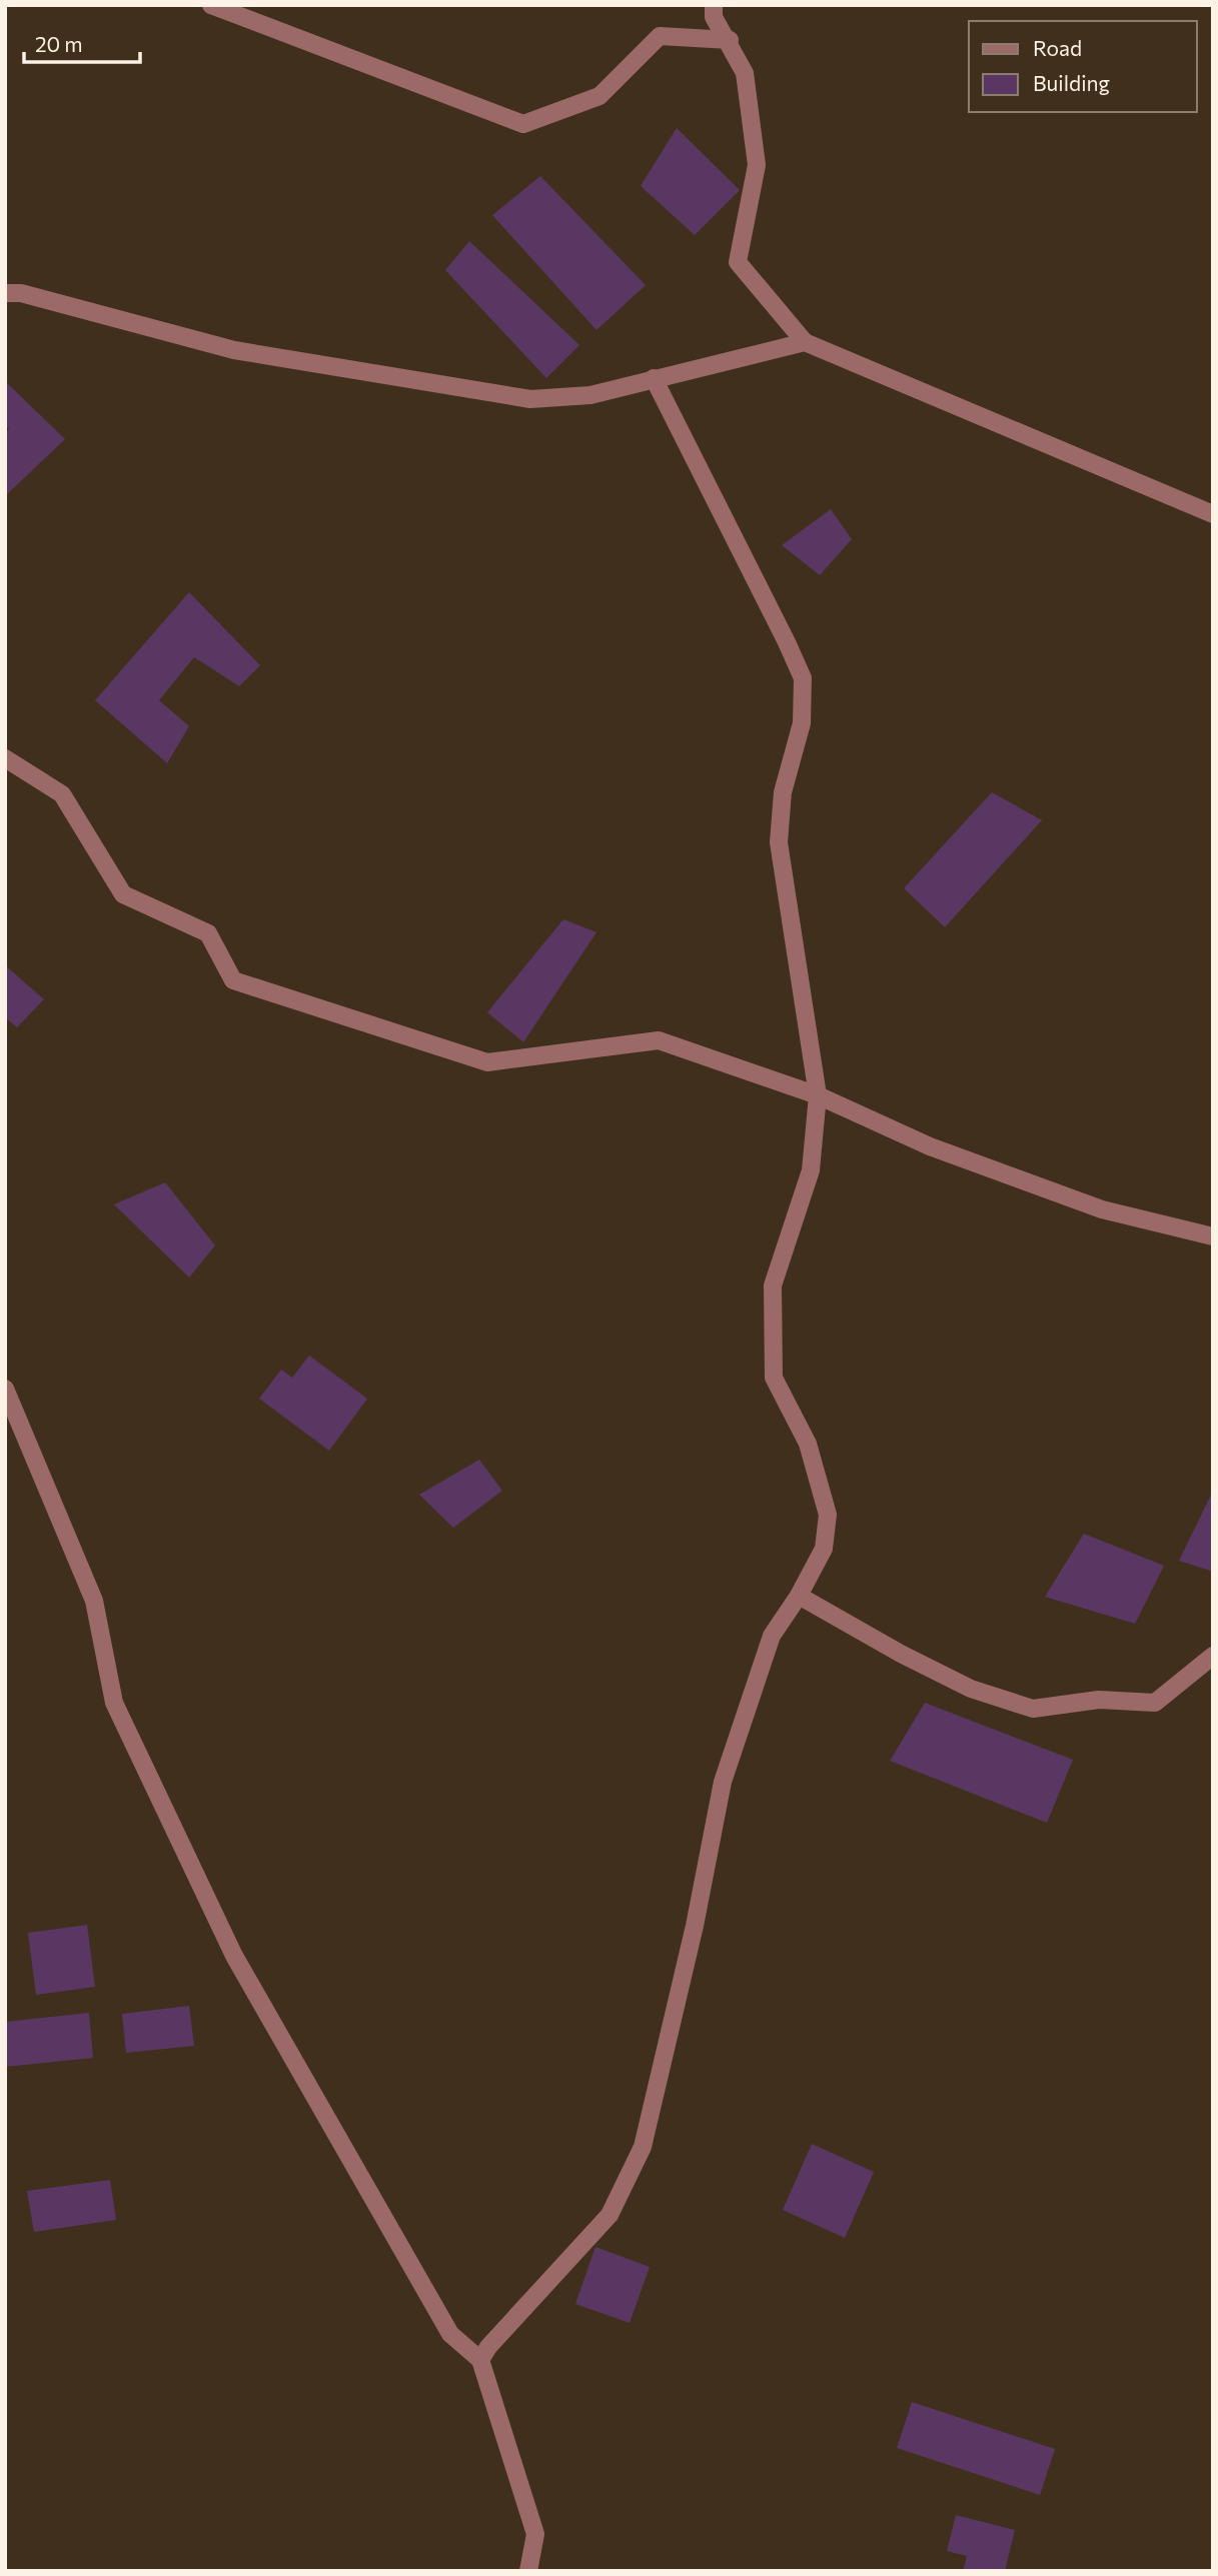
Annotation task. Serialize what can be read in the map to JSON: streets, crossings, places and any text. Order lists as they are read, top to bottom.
{
  "legend": ["Road", "Building"],
  "scale_bar": "20 m"
}
